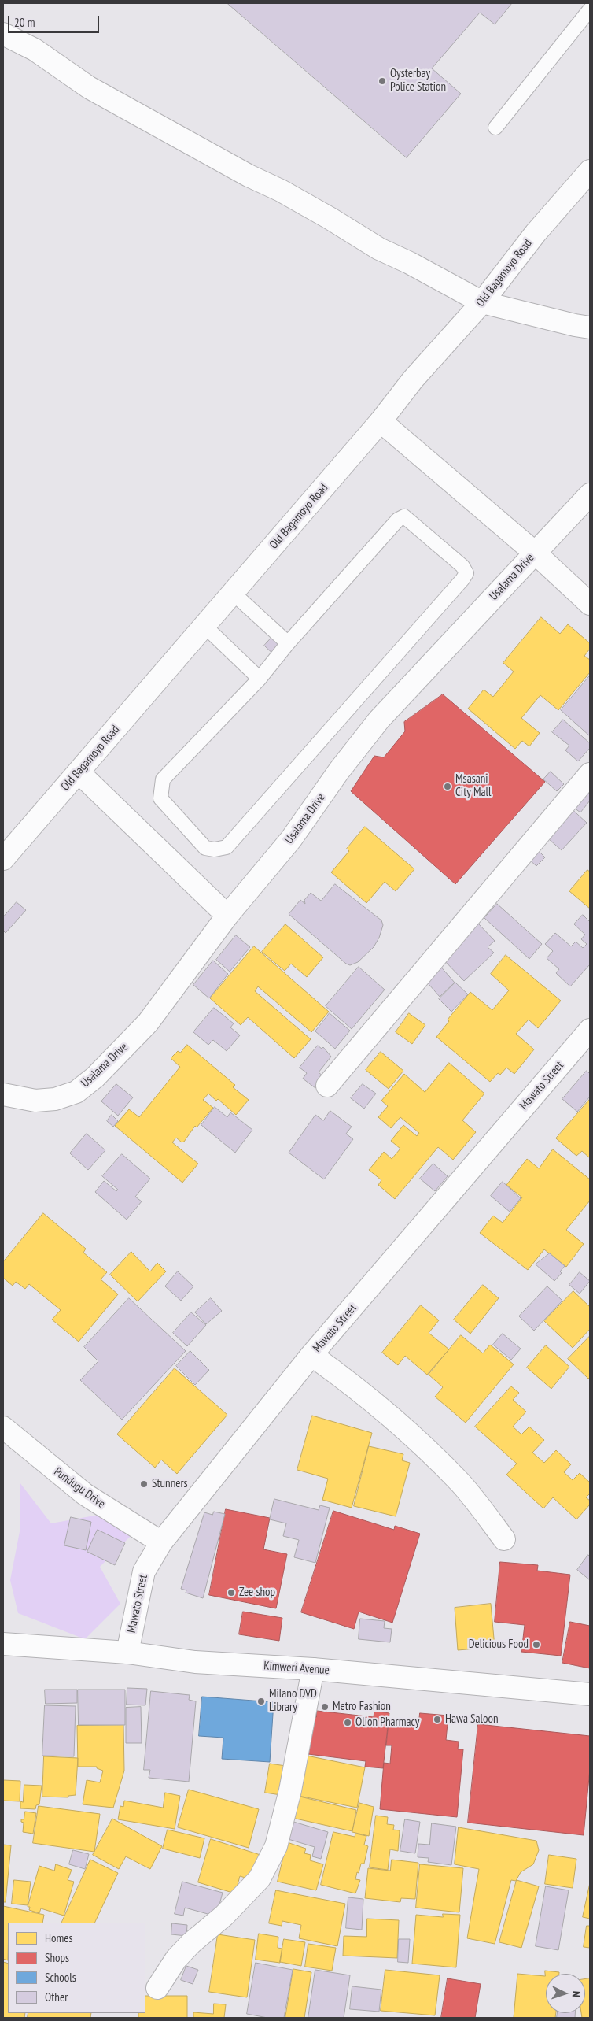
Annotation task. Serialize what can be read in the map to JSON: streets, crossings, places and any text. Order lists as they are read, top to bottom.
{
  "streets": {
    "street": [
      "Old Bagamoyo Road",
      "Usalama Drive",
      "Mawato Street",
      "Pundugu Drive",
      "Kimweri Avenue"
    ]
  },
  "crossings": [
    ["Mawato Street", "Pundugu Drive"],
    ["Mawato Street", "Kimweri Avenue"]
  ],
  "places": [
    "Oysterbay Police Station",
    "Msasani City Mall",
    "Stunners",
    "Zee shop",
    "Delicious Food",
    "Milano DVD Library",
    "Metro Fashion",
    "Hawa Saloon",
    "Olion Pharmacy"
  ],
  "legend": [
    "Homes",
    "Shops",
    "Schools",
    "Other"
  ],
  "scale_bar": "20 m",
  "north": "right"
}
